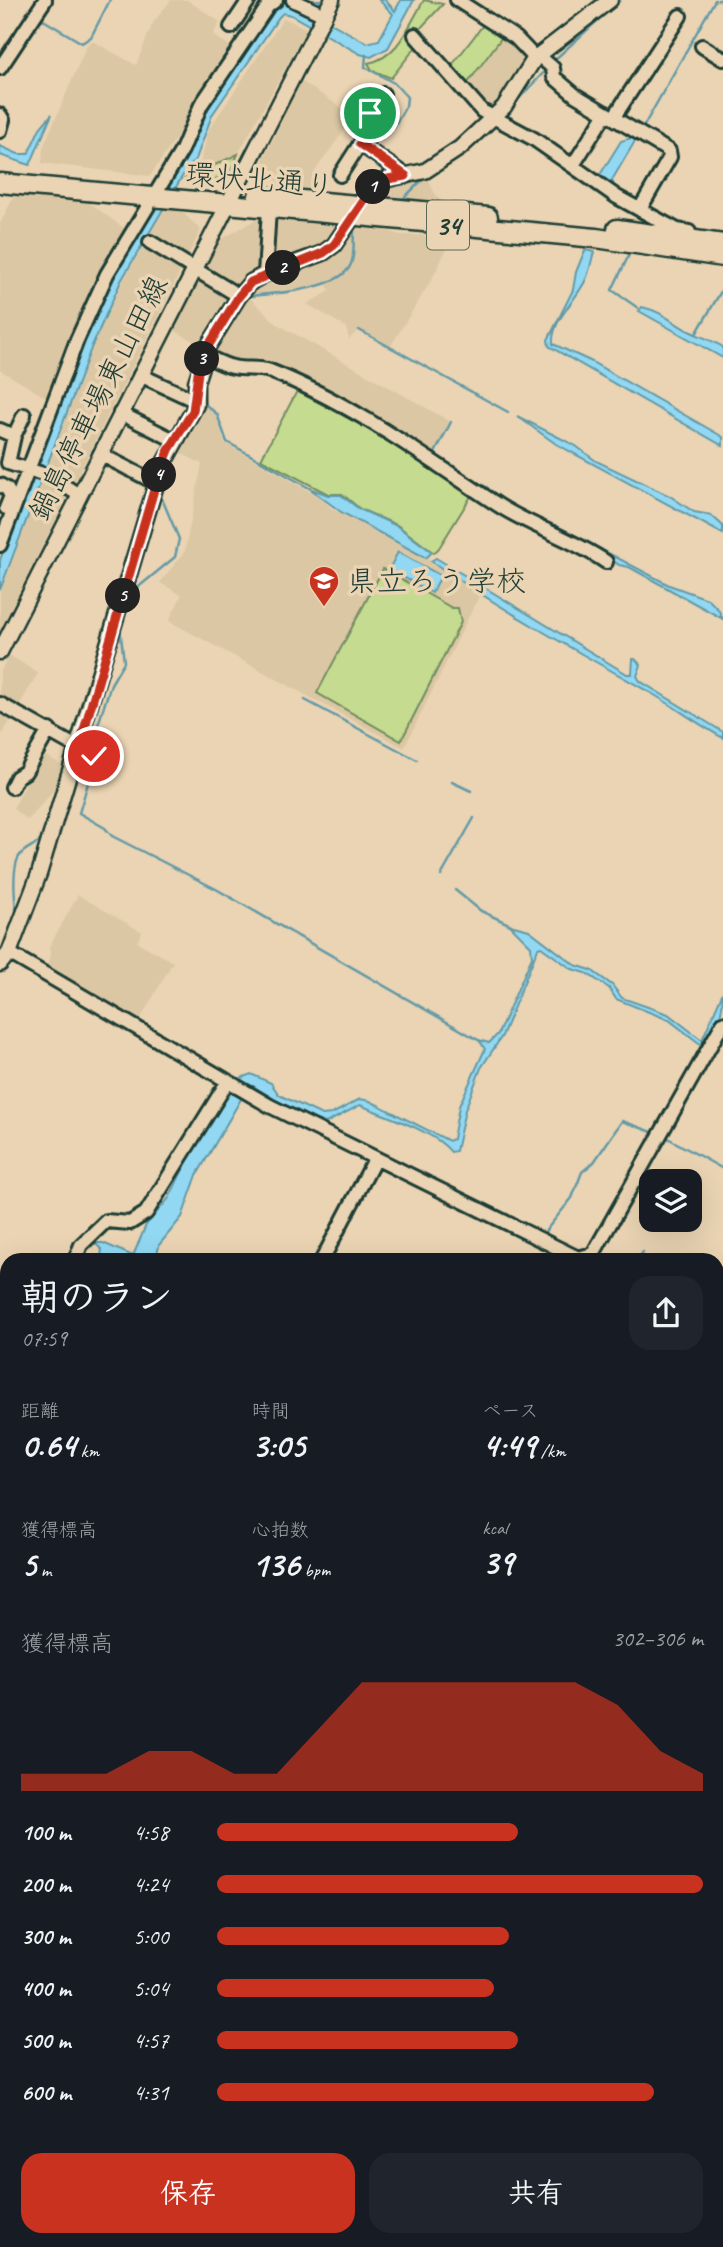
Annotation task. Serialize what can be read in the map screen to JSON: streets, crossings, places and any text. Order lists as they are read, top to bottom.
{
  "streets": {
    "highway": ["環状北通り", "34"],
    "main road": ["鍋島停車場東山田線"]
  },
  "crossings": [
    ["環状北通り", "鍋島停車場東山田線"]
  ],
  "places": {
    "school or university": ["県立ろう学校"]
  },
  "page": {
    "pins": [
      "1",
      "2",
      "3",
      "4",
      "5"
    ],
    "heading": ["朝のラン", "07:59"],
    "stats": [
      ["距離", "0.64 km"],
      ["時間", "3:05"],
      ["ペース", "4:49 /km"],
      ["獲得標高", "5 m"],
      ["心拍数", "136 bpm"],
      ["kcal", "39"]
    ],
    "chart": ["獲得標高", "302–306 m"],
    "list": [
      {
        "name": "100 m",
        "note": "4:58"
      },
      {
        "name": "200 m",
        "note": "4:24"
      },
      {
        "name": "300 m",
        "note": "5:00"
      },
      {
        "name": "400 m",
        "note": "5:04"
      },
      {
        "name": "500 m",
        "note": "4:57"
      },
      {
        "name": "600 m",
        "note": "4:31"
      }
    ],
    "buttons": ["保存", "共有"]
  }
}
